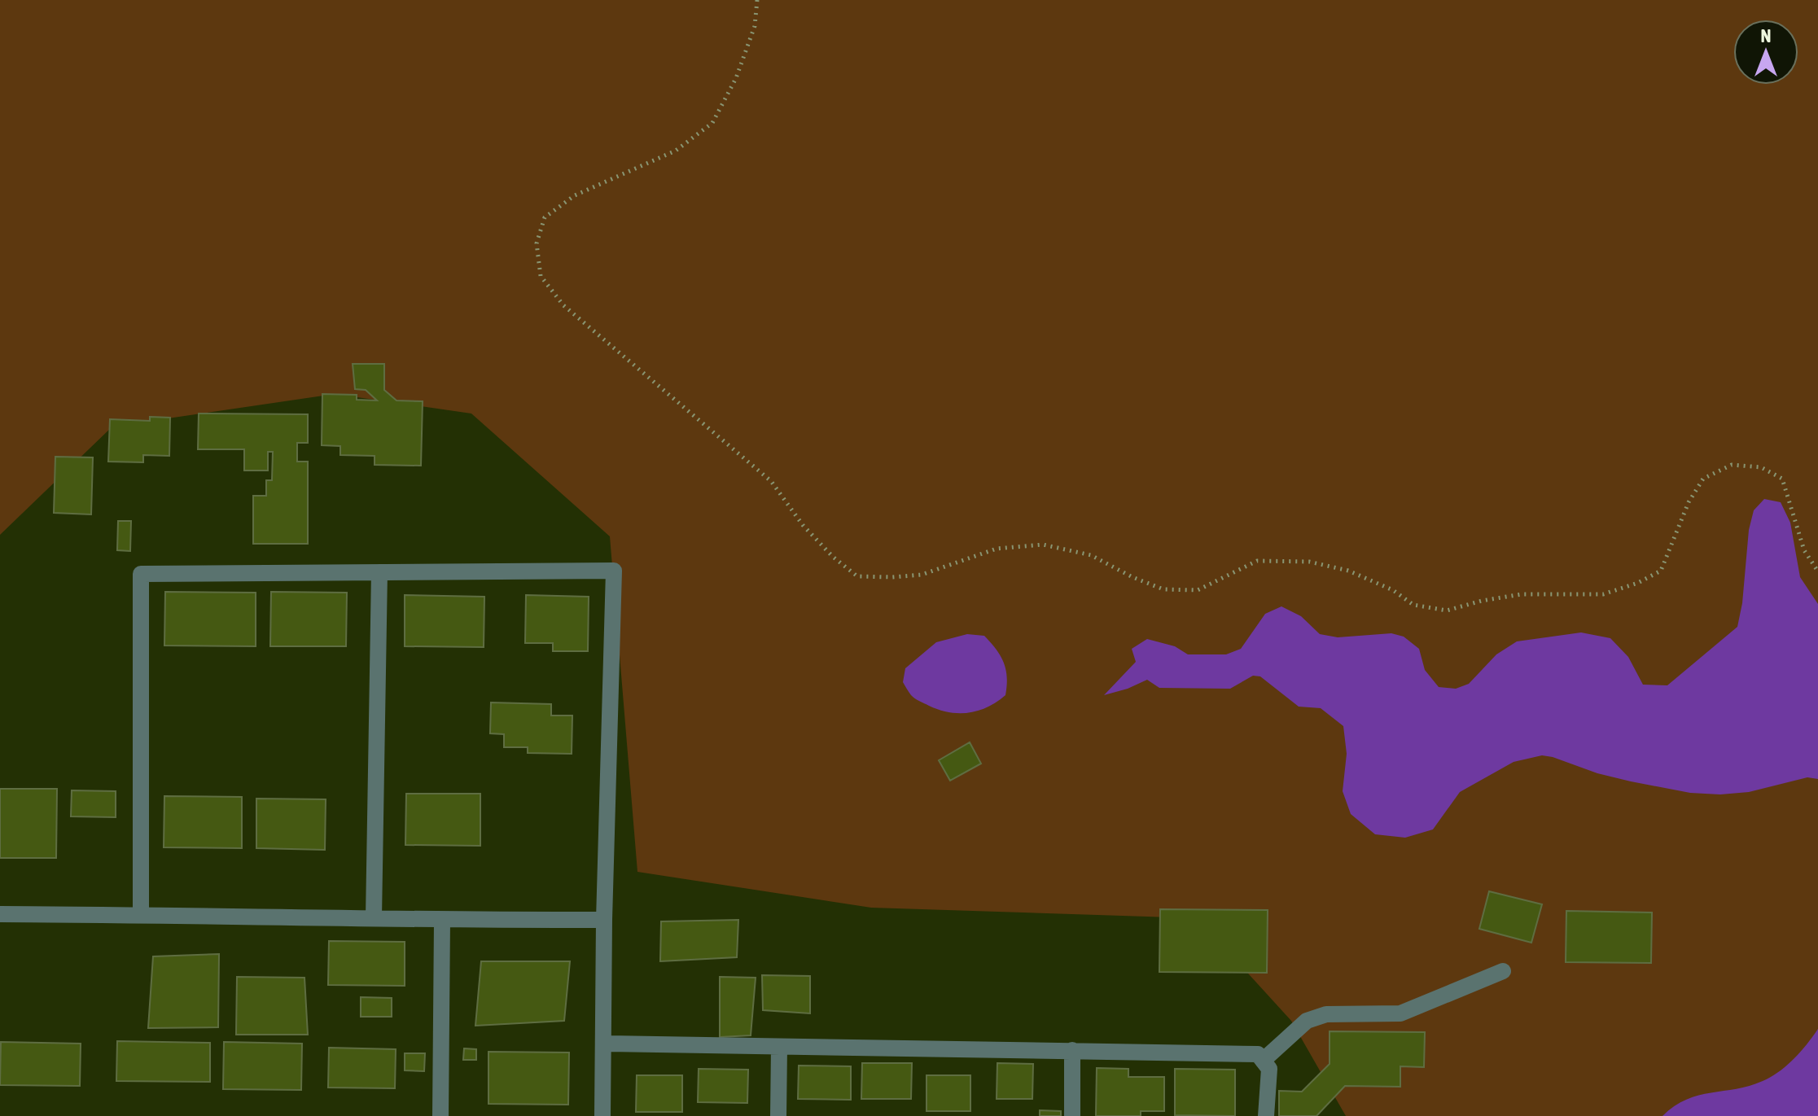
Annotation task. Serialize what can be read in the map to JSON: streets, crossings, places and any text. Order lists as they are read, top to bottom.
{
  "north": "top"
}
